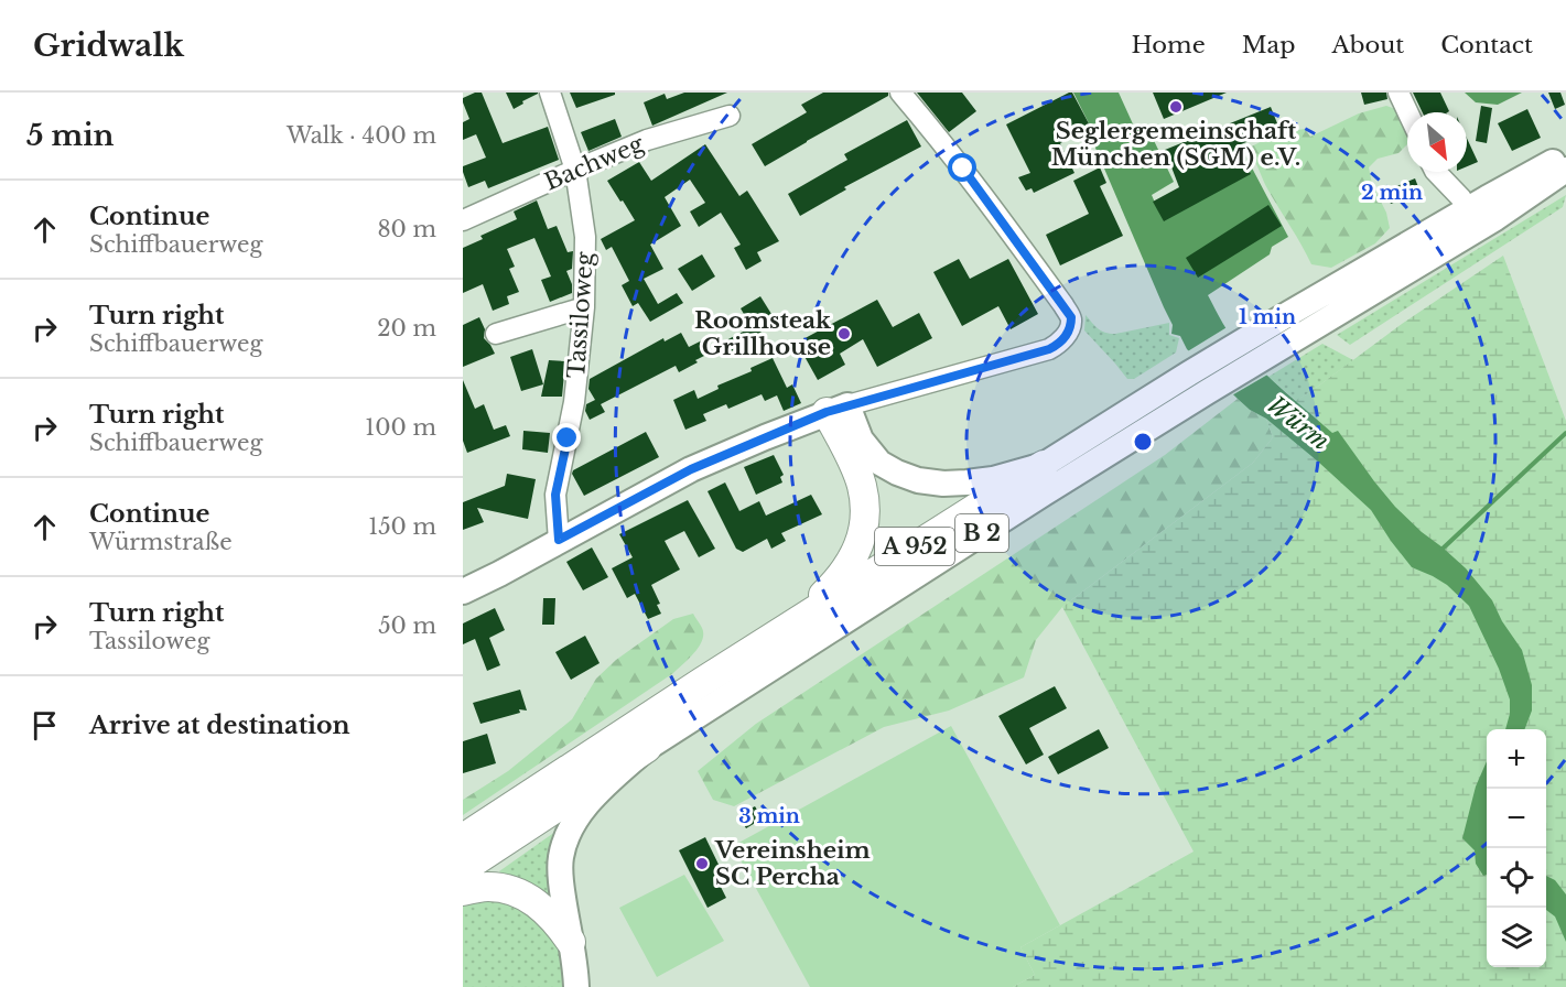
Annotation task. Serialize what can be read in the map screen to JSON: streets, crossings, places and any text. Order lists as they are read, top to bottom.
{
  "streets": {
    "highway": ["A 952"],
    "main road": ["B 2"],
    "street": ["Bachweg", "Tassiloweg"]
  },
  "crossings": [
    ["Bachweg", "Tassiloweg"],
    ["B 2", "A 952"]
  ],
  "water": ["Würm"],
  "places": ["Seglergemeinschaft München (SGM) e.V.", "Roomsteak Grillhouse", "Vereinsheim SC Percha"],
  "north": "bottom right",
  "page": {
    "header": "Gridwalk",
    "nav": [
      "Home",
      "Map",
      "About",
      "Contact"
    ],
    "heading": ["5 min", "Walk · 400 m"],
    "list": [
      ["Continue", "Schiffbauerweg", "80 m"],
      ["Turn right", "Schiffbauerweg", "20 m"],
      ["Turn right", "Schiffbauerweg", "100 m"],
      ["Continue", "Würmstraße", "150 m"],
      ["Turn right", "Tassiloweg", "50 m"],
      "Arrive at destination"
    ],
    "map_buttons": ["+", "−"]
  },
  "rings": ["2 min", "1 min", "3 min"]
}
